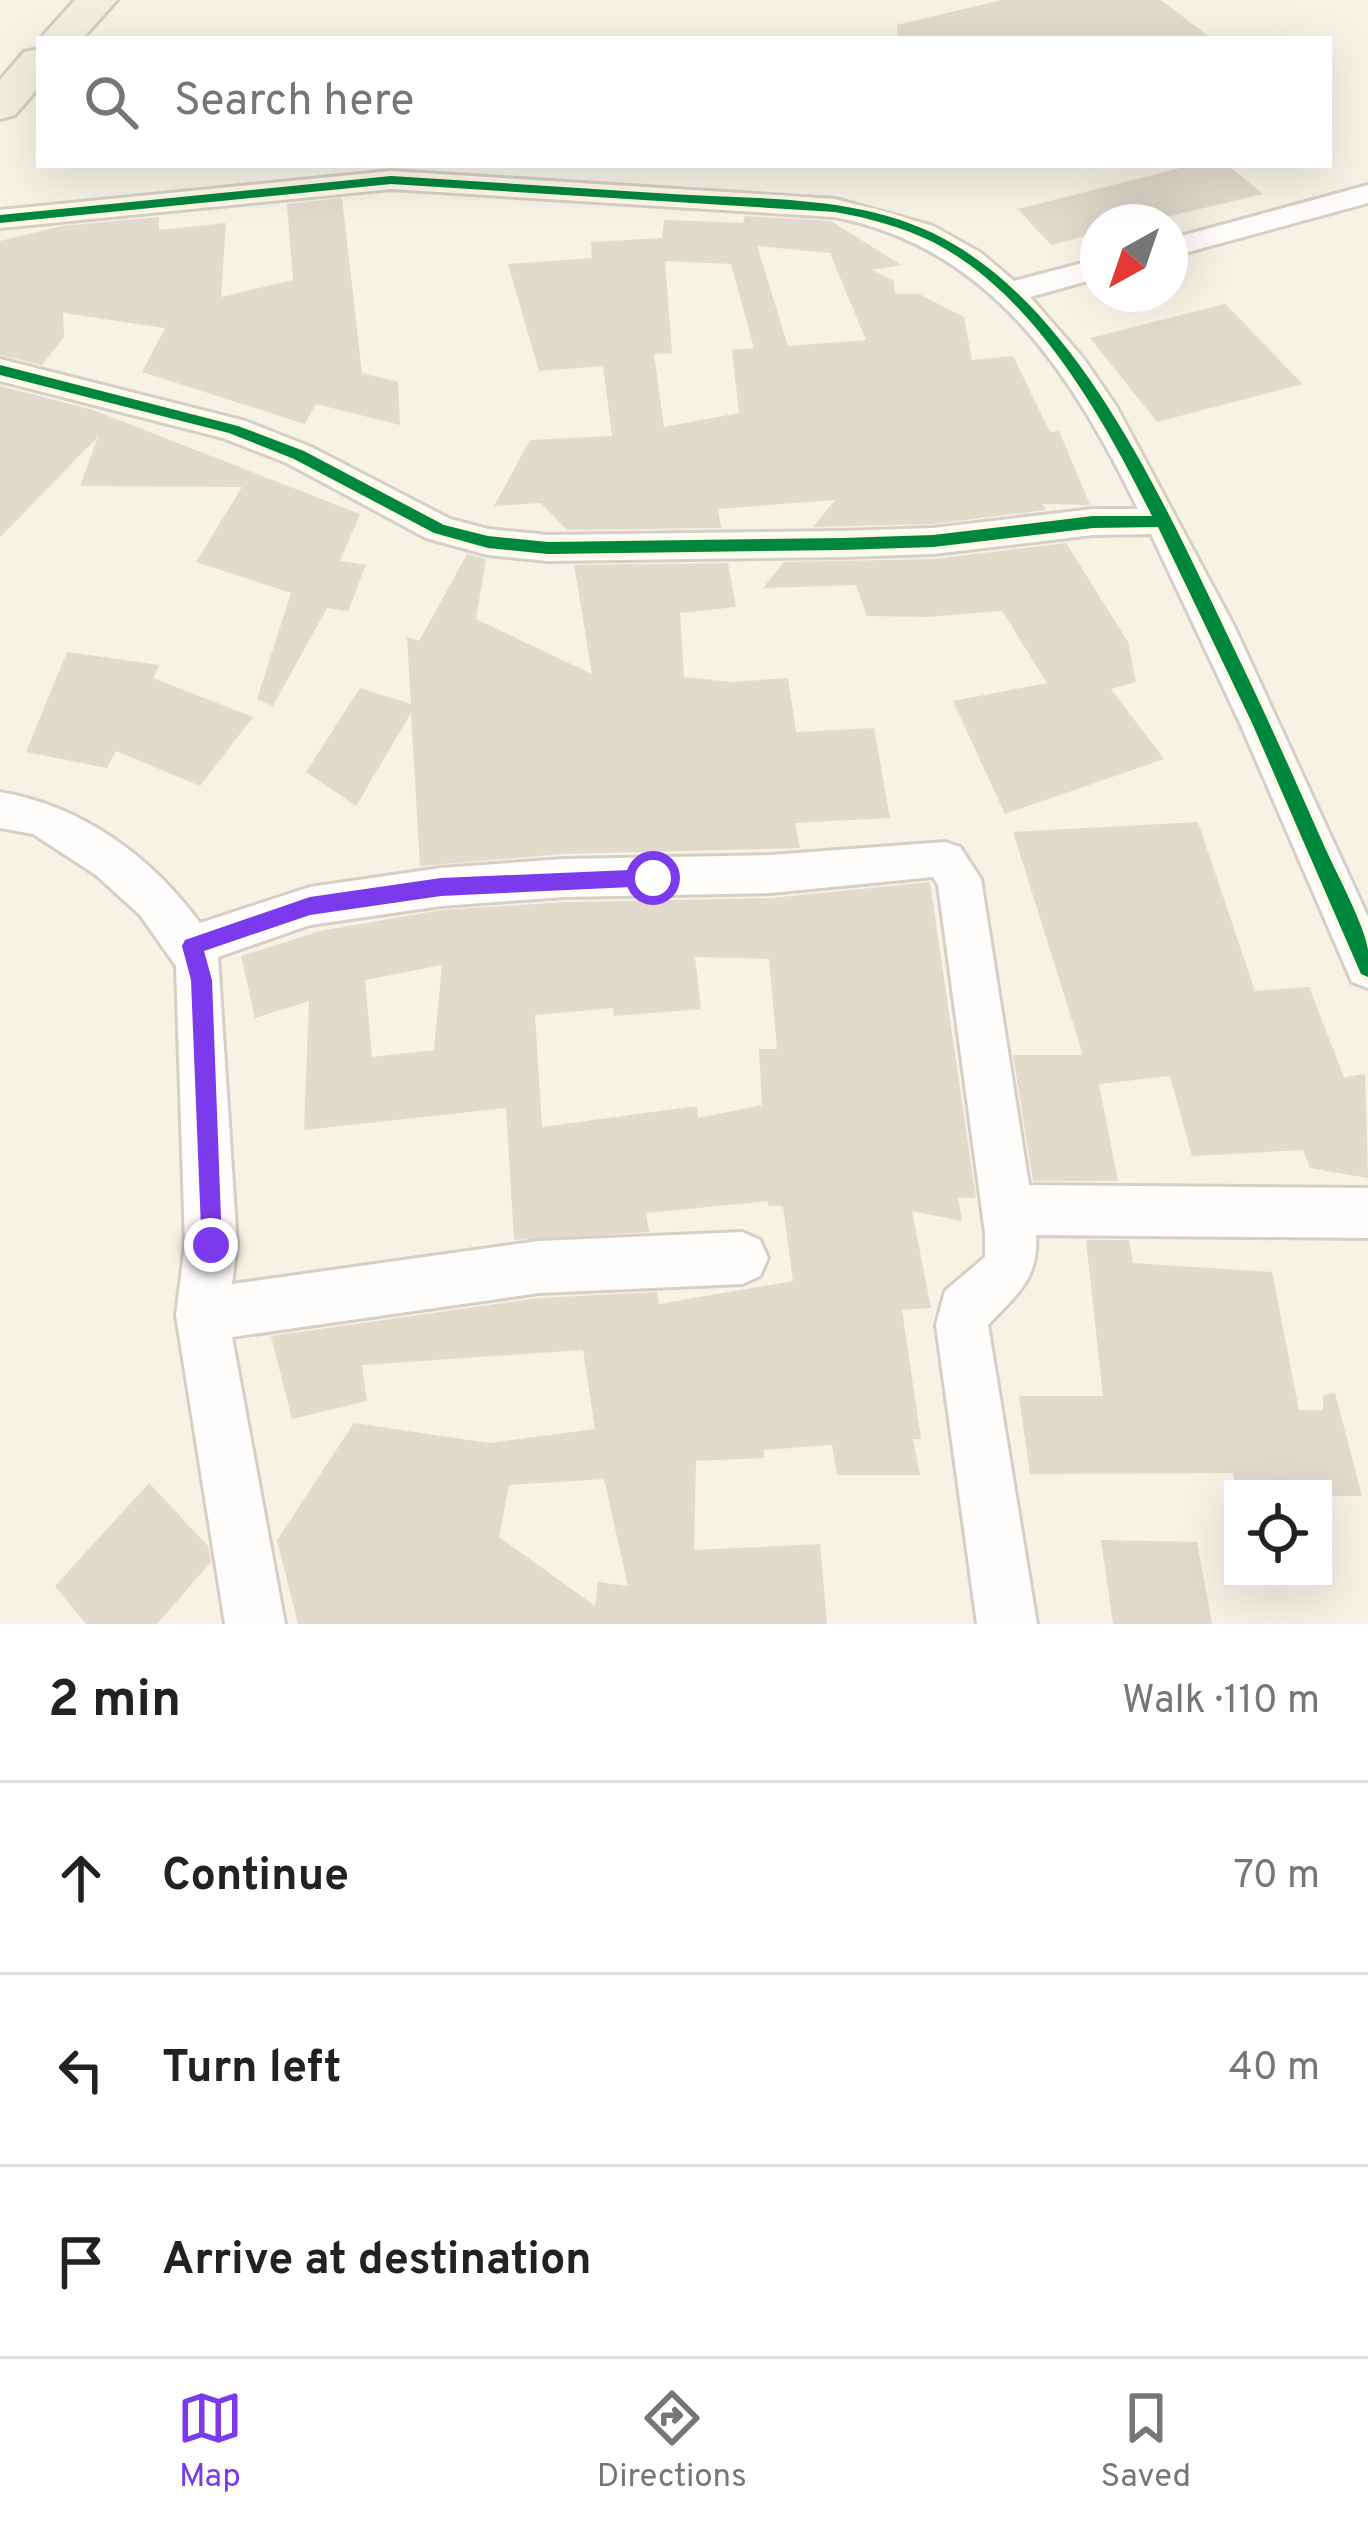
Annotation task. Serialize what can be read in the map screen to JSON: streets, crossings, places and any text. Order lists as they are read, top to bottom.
{
  "north": "bottom left",
  "page": {
    "search": "Search here",
    "heading": ["2 min", "Walk · 110 m"],
    "list": [
      ["Continue", "70 m"],
      ["Turn left", "40 m"],
      "Arrive at destination"
    ],
    "nav": ["Map", "Directions", "Saved"]
  }
}
